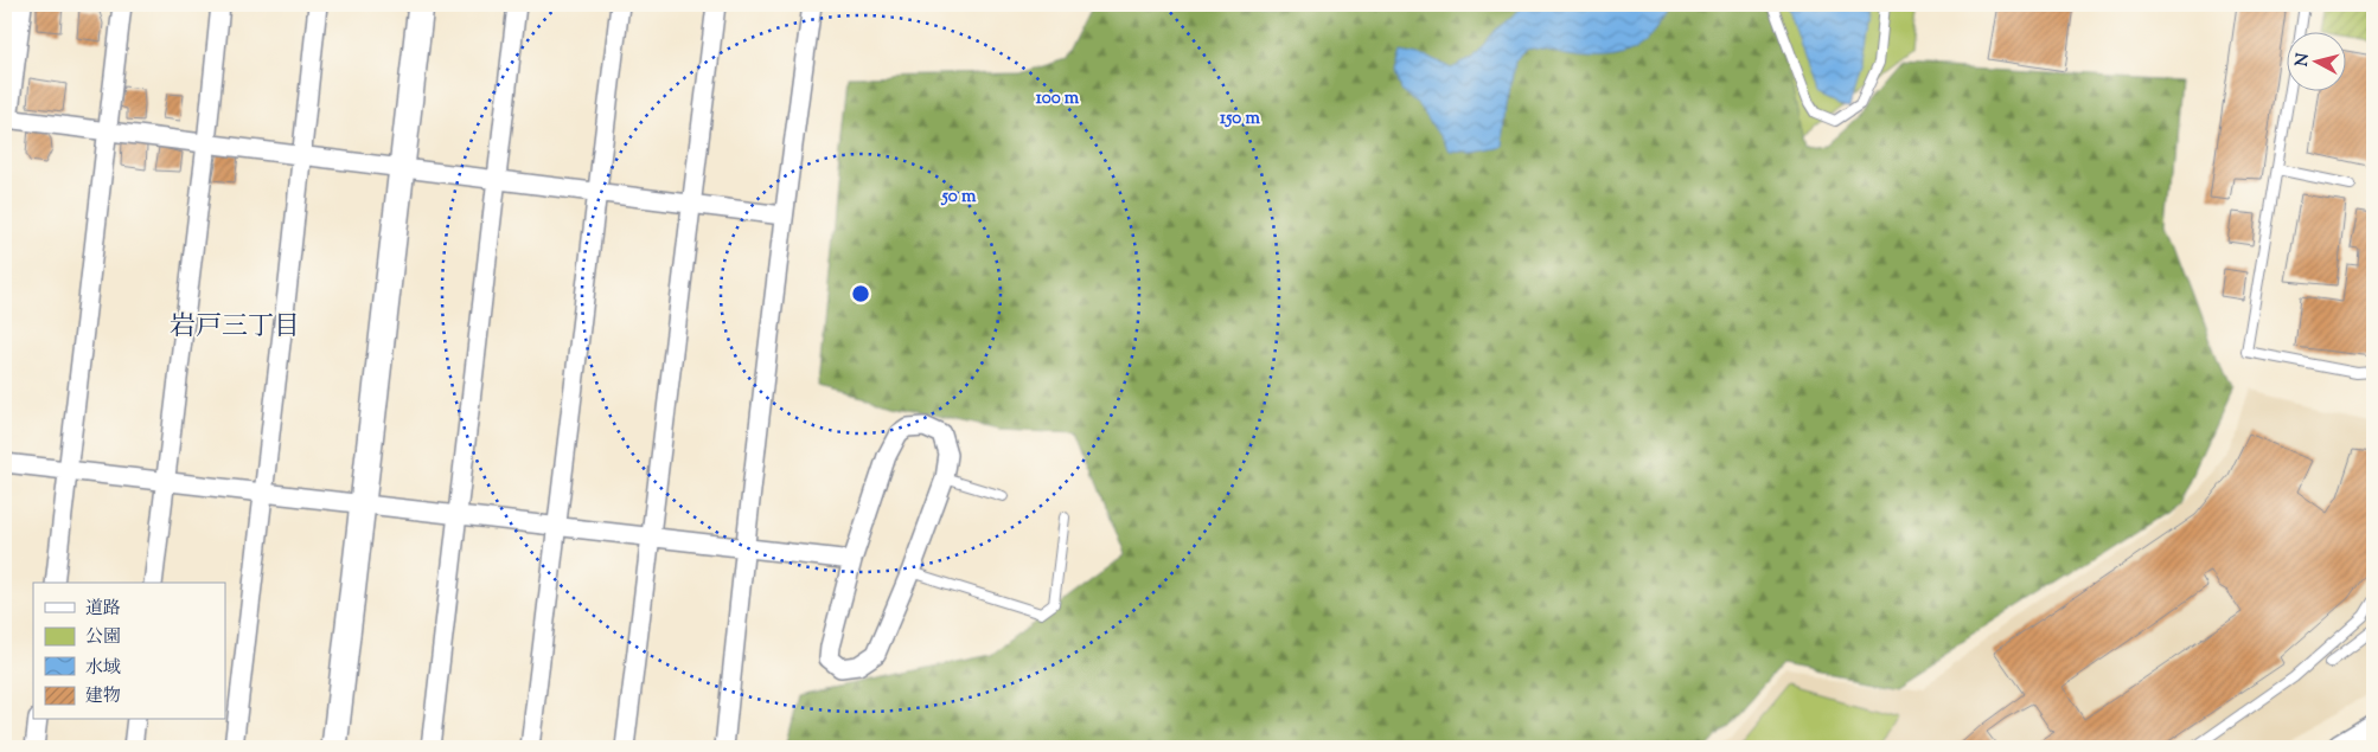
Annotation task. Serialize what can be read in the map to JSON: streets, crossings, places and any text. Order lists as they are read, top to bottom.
{
  "districts": ["岩戸三丁目"],
  "legend": [
    "道路",
    "公園",
    "水域",
    "建物"
  ],
  "north": "left",
  "rings": ["100 m", "150 m", "50 m"]
}
